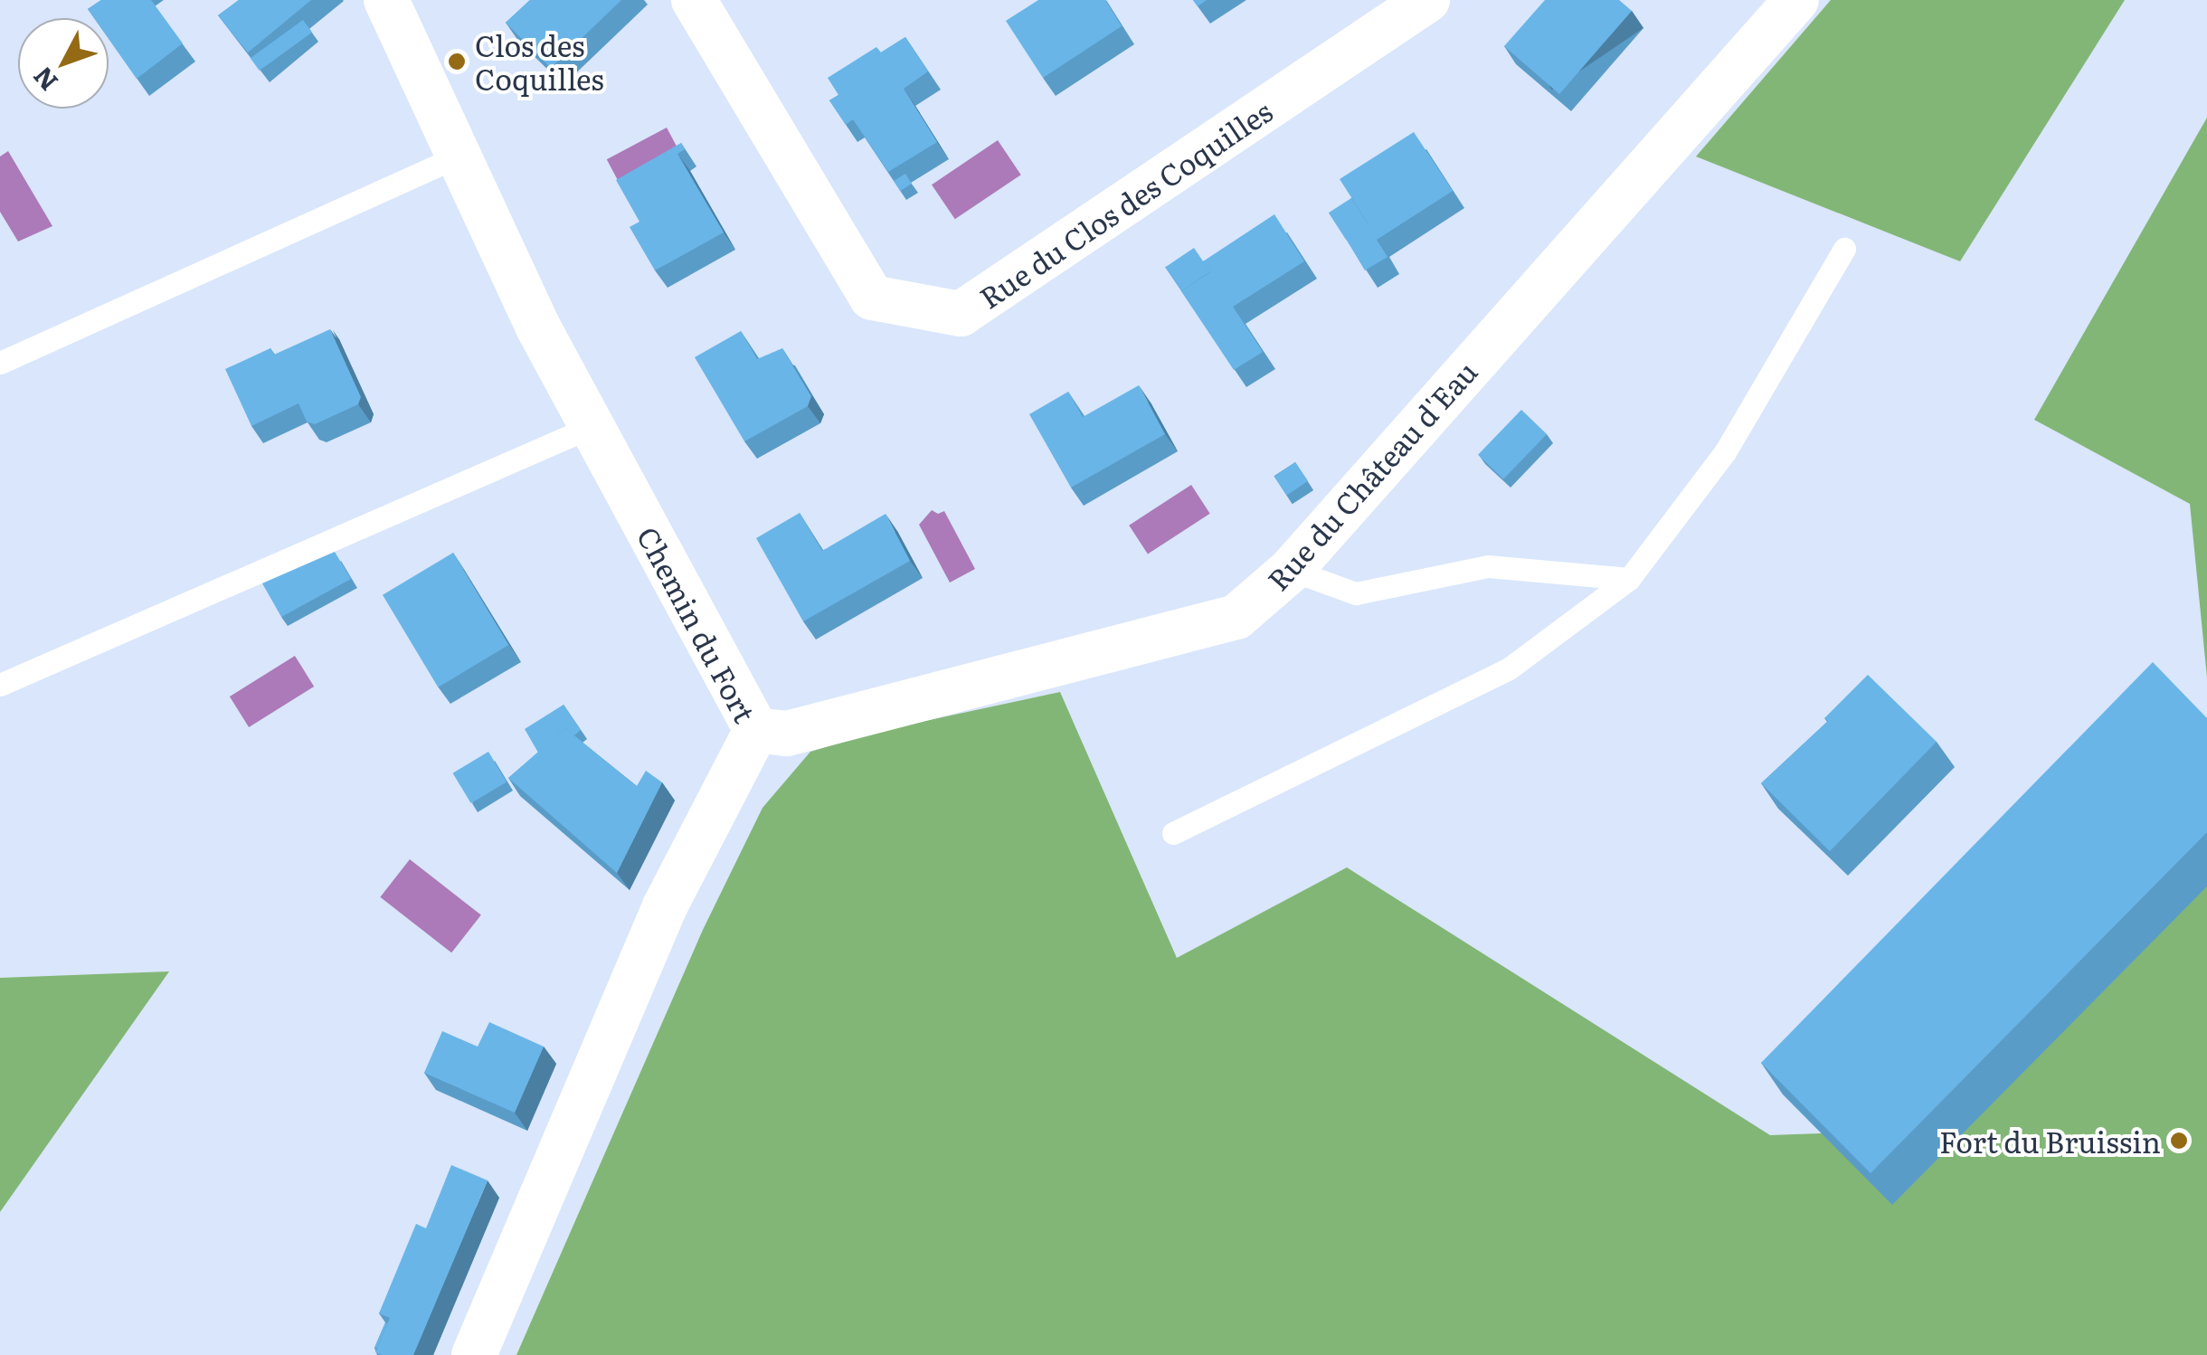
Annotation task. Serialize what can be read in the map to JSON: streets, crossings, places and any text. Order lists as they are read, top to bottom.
{
  "streets": {
    "street": ["Rue du Clos des Coquilles", "Rue du Château d'Eau", "Chemin du Fort"]
  },
  "crossings": [
    ["Rue du Château d'Eau", "Chemin du Fort"]
  ],
  "places": ["Clos des Coquilles", "Fort du Bruissin"],
  "north": "bottom left"
}
